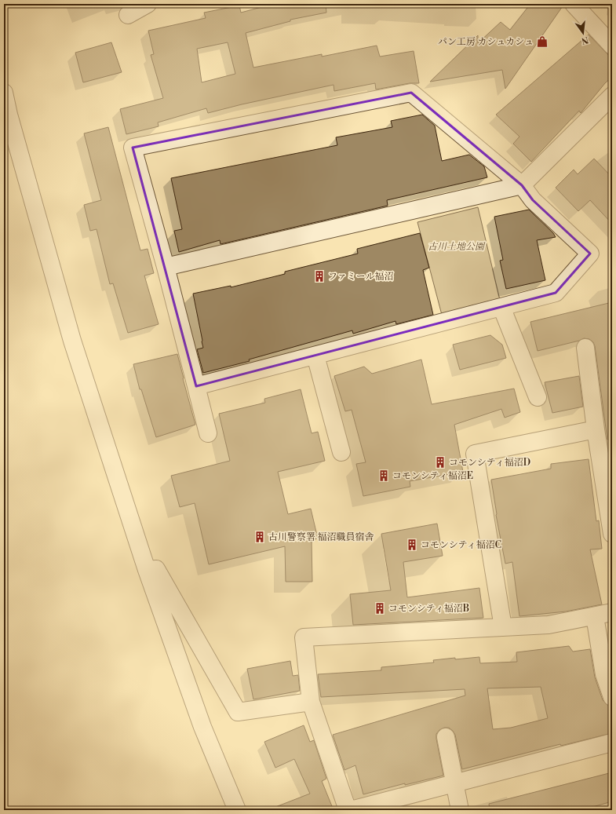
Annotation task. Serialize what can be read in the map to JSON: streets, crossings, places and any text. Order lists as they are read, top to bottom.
{
  "parks": ["古川土地公園"],
  "places": {
    "shop": ["パン工房 カシュカシュ"],
    "building": [
      "ファミール福沼",
      "コモンシティ福沼D",
      "コモンシティ福沼E",
      "古川警察署 福沼職員宿舎",
      "コモンシティ福沼C",
      "コモンシティ福沼B"
    ]
  },
  "north": "bottom"
}
